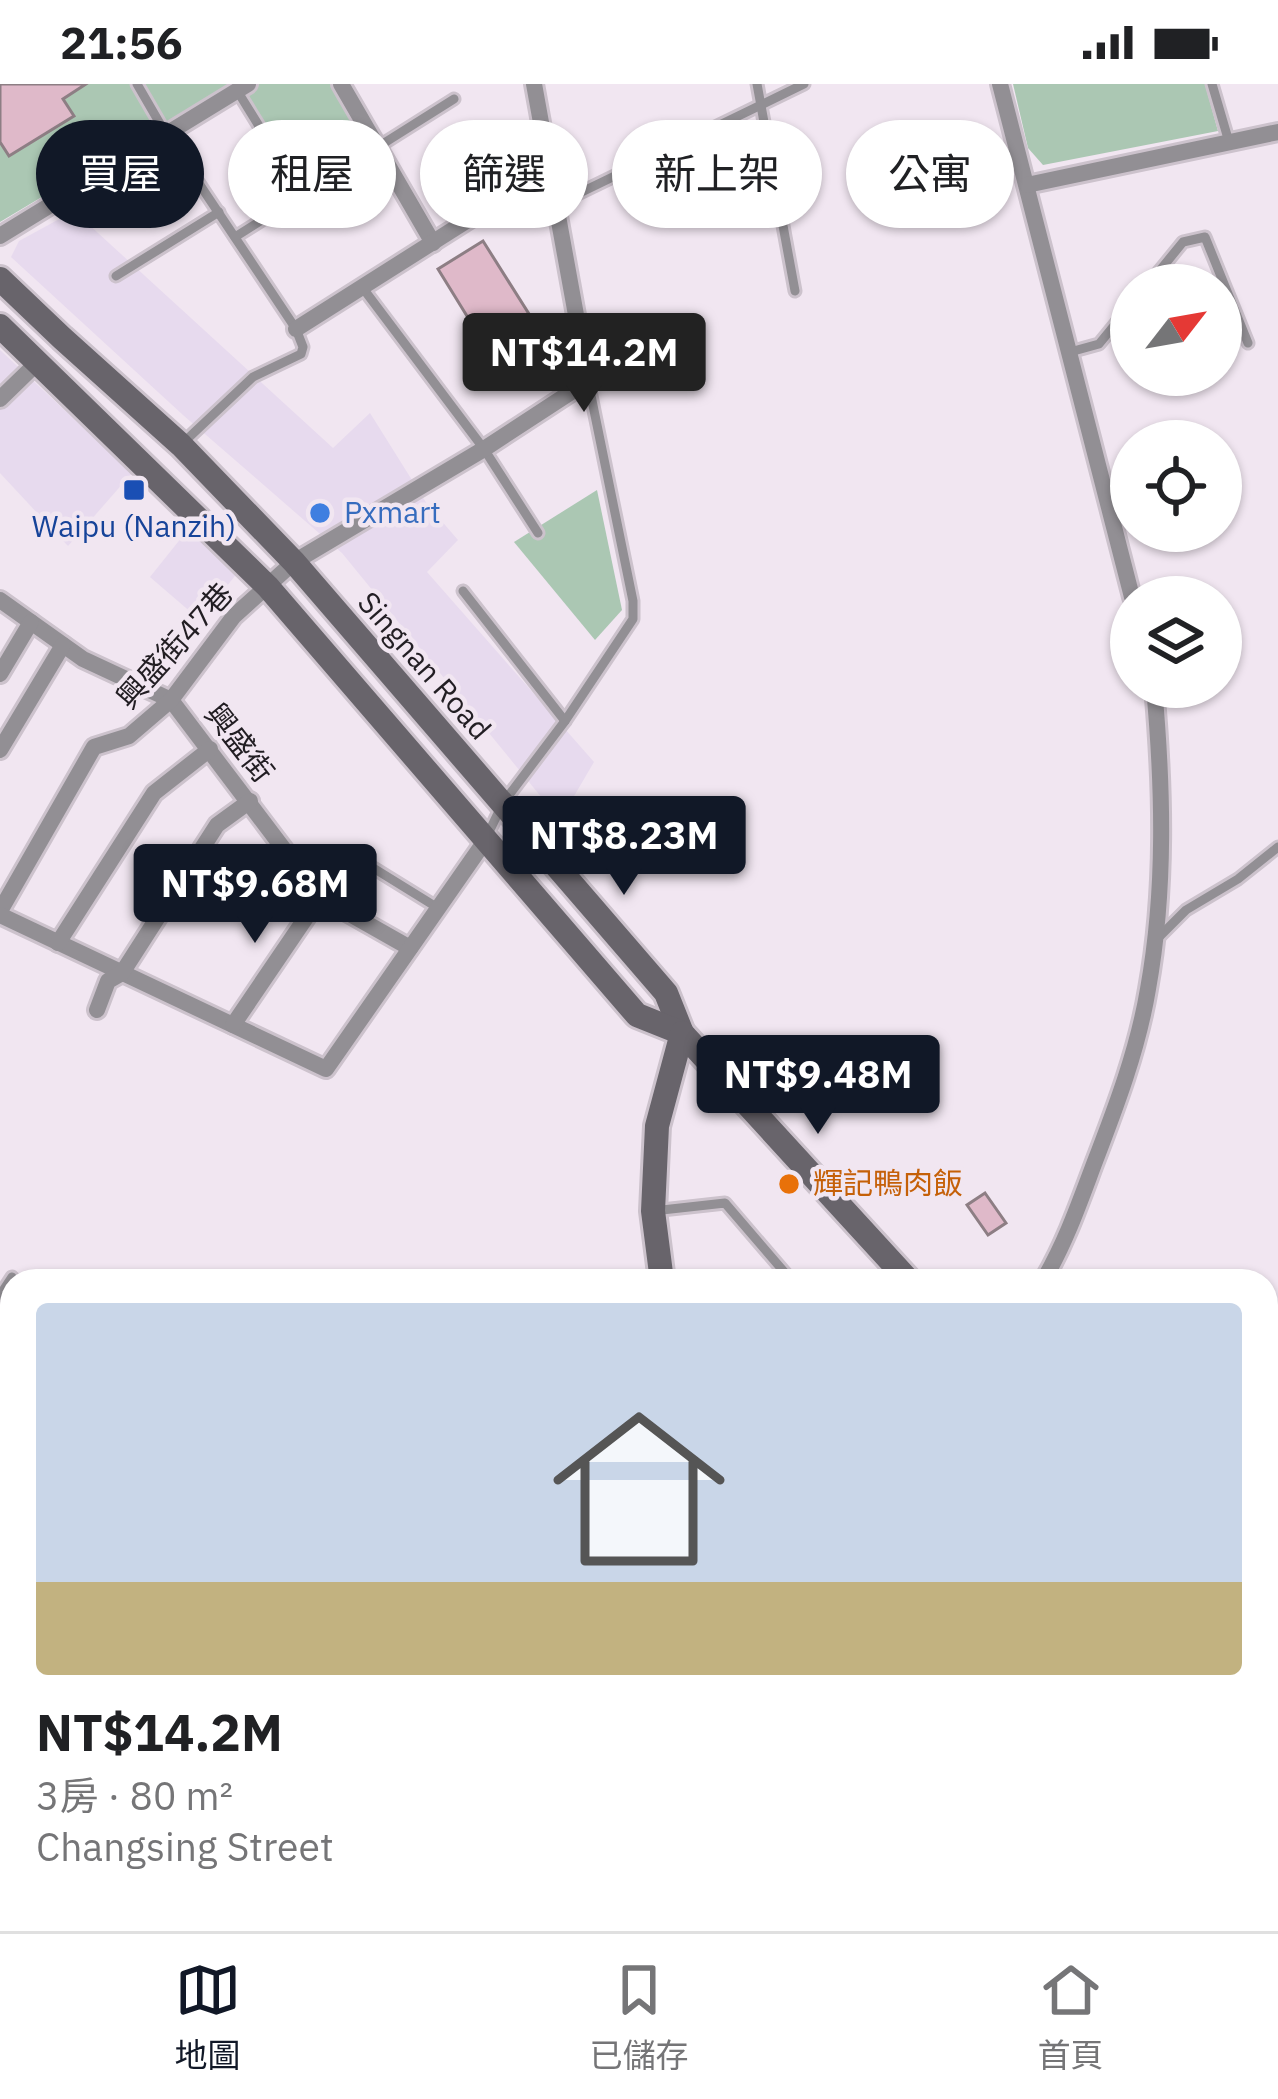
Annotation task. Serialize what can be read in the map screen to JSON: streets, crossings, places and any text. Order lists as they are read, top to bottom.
{
  "streets": {
    "street": ["興盛街47巷", "Singnan Road", "興盛街"]
  },
  "crossings": [
    ["興盛街47巷", "Singnan Road"],
    ["興盛街47巷", "興盛街"]
  ],
  "places": {
    "transit": ["Waipu (Nanzih)"],
    "other": ["Pxmart", "輝記鴨肉飯"]
  },
  "north": "top right",
  "page": {
    "status": "21:56",
    "chip": [
      "買屋",
      "租屋",
      "篩選",
      "新上架",
      "公寓"
    ],
    "price": [
      "NT$14.2M",
      "NT$8.23M",
      "NT$9.68M",
      "NT$9.48M"
    ],
    "list": [
      {
        "name": "NT$14.2M",
        "note": "3房 · 80 m² · Changsing Street"
      }
    ],
    "tabs": ["地圖", "已儲存", "首頁"]
  }
}
